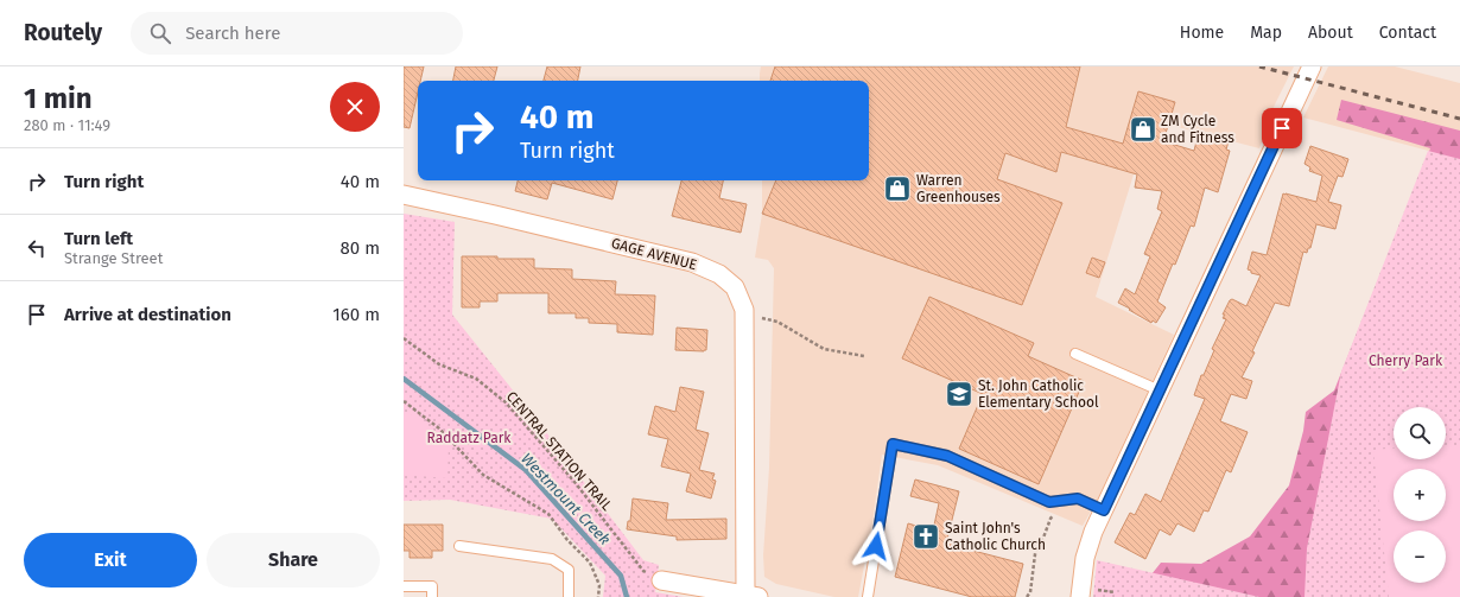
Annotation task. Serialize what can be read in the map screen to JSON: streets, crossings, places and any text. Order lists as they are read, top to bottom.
{
  "streets": {
    "street": ["GAGE AVENUE"],
    "path": ["CENTRAL STATION TRAIL"]
  },
  "water": ["Westmount Creek"],
  "parks": ["Cherry Park", "Raddatz Park"],
  "places": {
    "shop": ["ZM Cycle and Fitness", "Warren Greenhouses"],
    "school or university": ["St. John Catholic Elementary School"],
    "church": ["Saint John's Catholic Church"]
  },
  "page": {
    "header": "Routely",
    "search": "Search here",
    "nav": [
      "Home",
      "Map",
      "About",
      "Contact"
    ],
    "heading": ["1 min", "280 m · 11:49"],
    "turn": ["40 m", "Turn right"],
    "list": [
      {
        "name": "Turn right",
        "value": "40 m"
      },
      {
        "name": "Turn left",
        "note": "Strange Street",
        "value": "80 m"
      },
      {
        "name": "Arrive at destination",
        "value": "160 m"
      }
    ],
    "map_buttons": ["+", "−"],
    "buttons": ["Exit", "Share"]
  }
}
